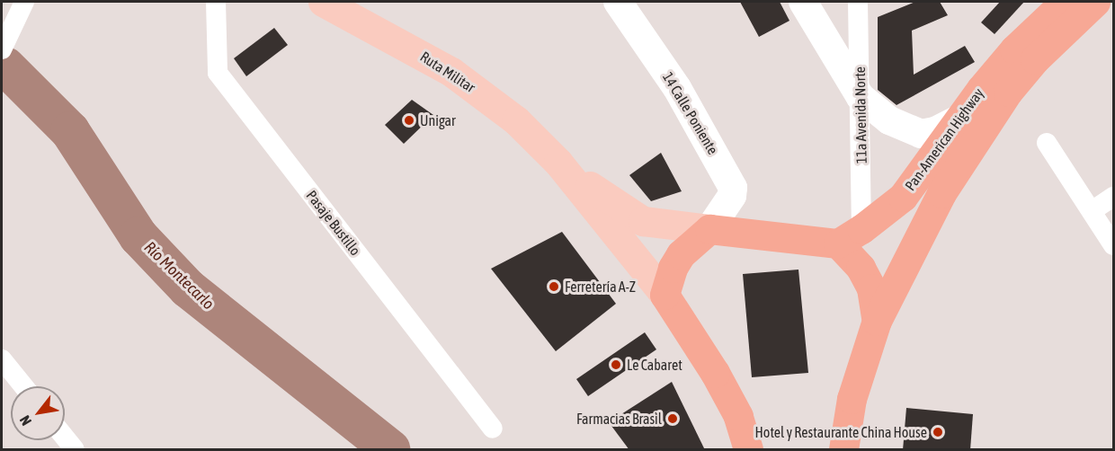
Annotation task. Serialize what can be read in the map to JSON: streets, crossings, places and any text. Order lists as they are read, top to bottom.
{
  "streets": {
    "highway": ["Pan-American Highway"],
    "main road": ["Ruta Militar"],
    "street": ["14 Calle Poniente", "11a Avenida Norte", "Pasaje Bustillo"]
  },
  "crossings": [
    ["Ruta Militar", "14 Calle Poniente"],
    ["11a Avenida Norte", "Pan-American Highway"]
  ],
  "water": ["Río Montecarlo"],
  "places": [
    "Unigar",
    "Ferretería A-Z",
    "Le Cabaret",
    "Farmacias Brasil",
    "Hotel y Restaurante China House"
  ],
  "north": "bottom left"
}
